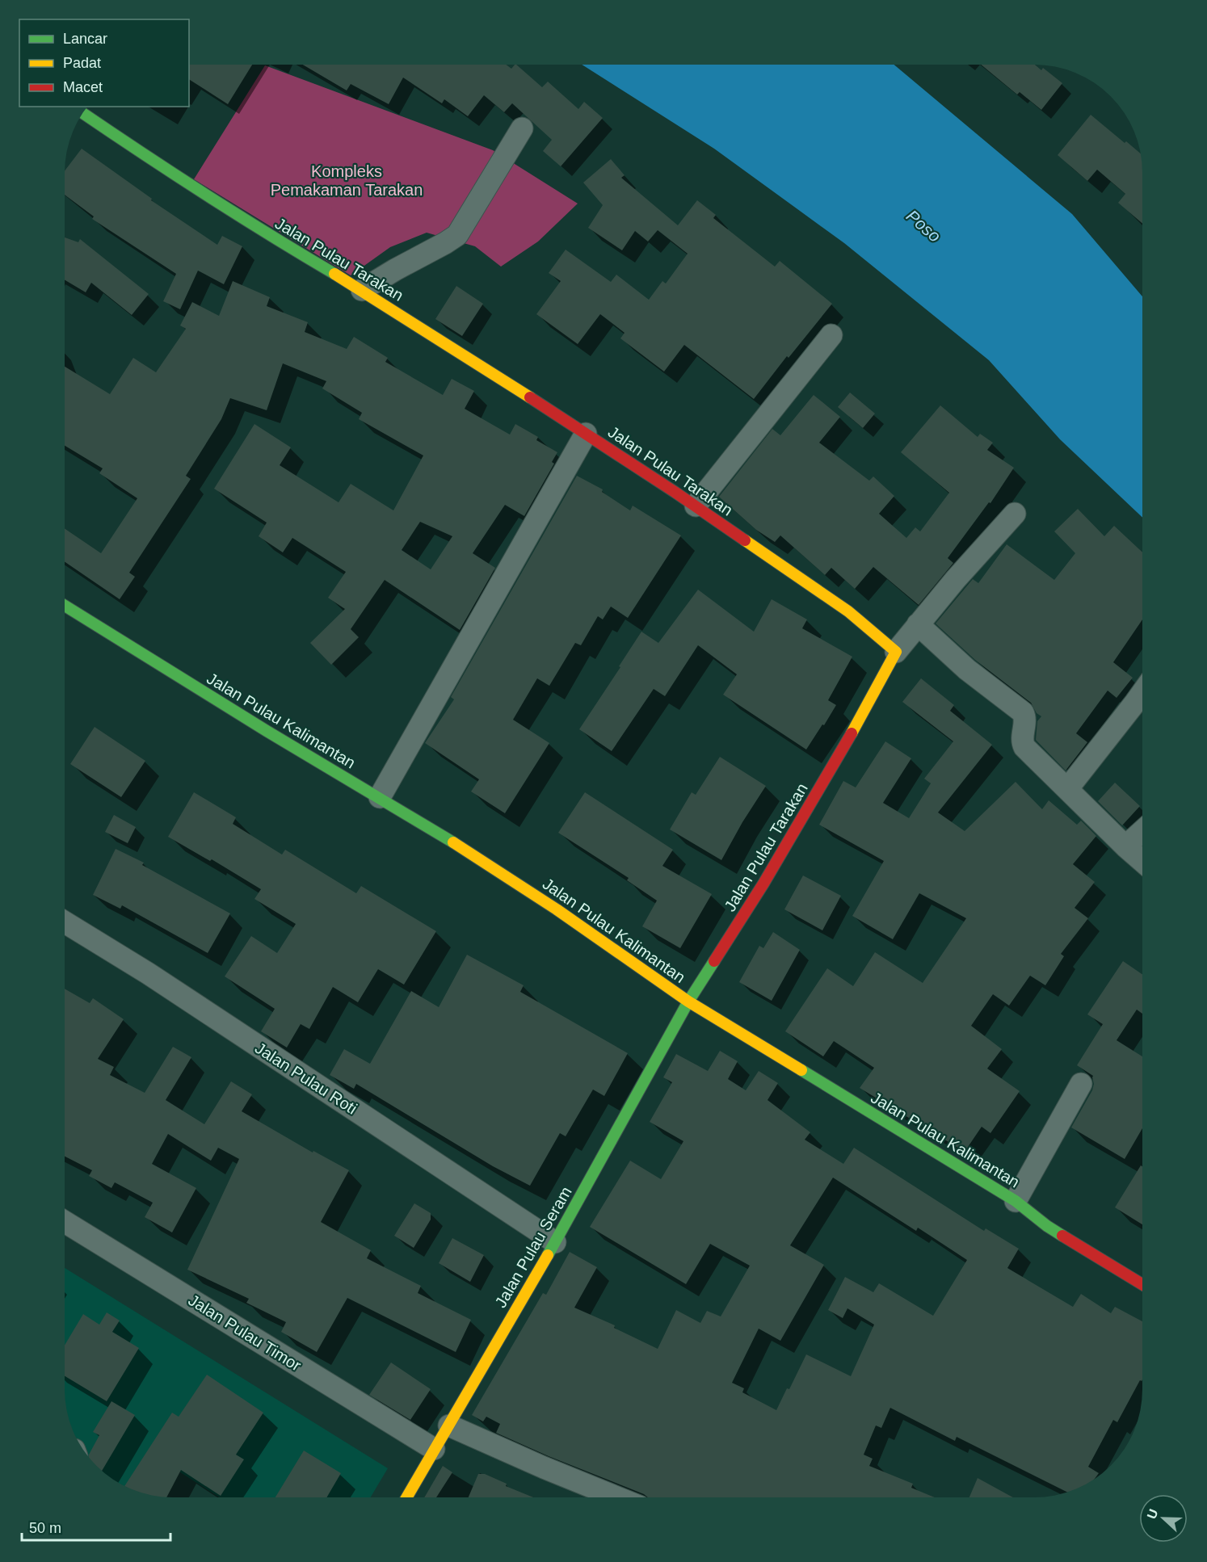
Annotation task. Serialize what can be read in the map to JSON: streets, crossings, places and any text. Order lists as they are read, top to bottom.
{
  "streets": {
    "street": [
      "Jalan Pulau Tarakan",
      "Jalan Pulau Kalimantan",
      "Jalan Pulau Roti",
      "Jalan Pulau Seram",
      "Jalan Pulau Timor"
    ]
  },
  "crossings": [
    ["Jalan Pulau Tarakan", "Jalan Pulau Kalimantan"],
    ["Jalan Pulau Tarakan", "Jalan Pulau Seram"],
    ["Jalan Pulau Kalimantan", "Jalan Pulau Seram"],
    ["Jalan Pulau Roti", "Jalan Pulau Seram"],
    ["Jalan Pulau Seram", "Jalan Pulau Timor"]
  ],
  "water": ["Poso"],
  "parks": ["Kompleks Pemakaman Tarakan"],
  "legend": ["Lancar", "Padat", "Macet"],
  "scale_bar": "50 m",
  "north": "left"
}
